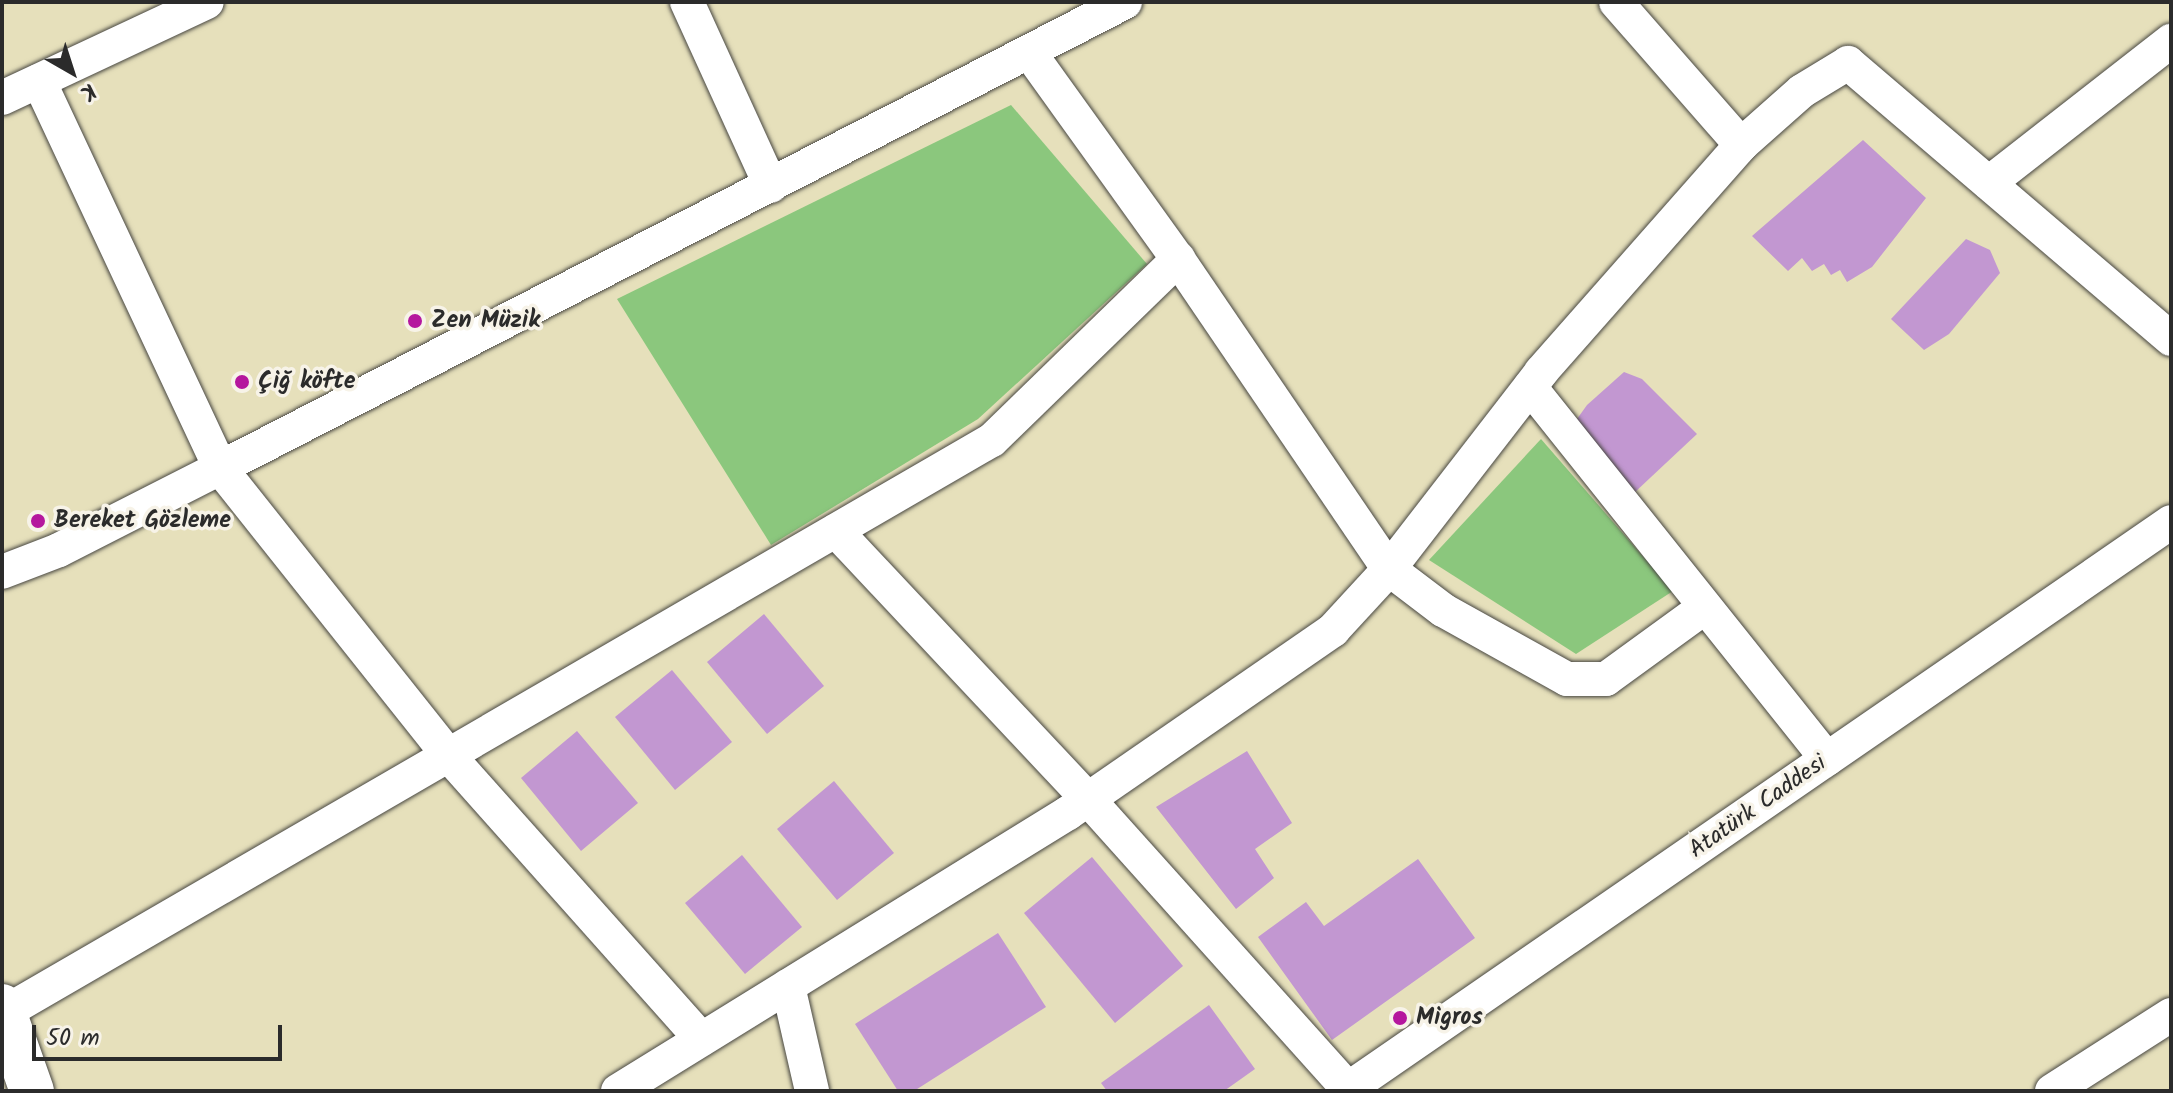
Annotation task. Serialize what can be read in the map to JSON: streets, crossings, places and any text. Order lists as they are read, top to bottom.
{
  "streets": {
    "street": ["Atatürk Caddesi"]
  },
  "places": [
    "Zen Müzik",
    "Çiğ köfte",
    "Bereket Gözleme",
    "Migros"
  ],
  "scale_bar": "50 m",
  "north": "bottom right"
}
